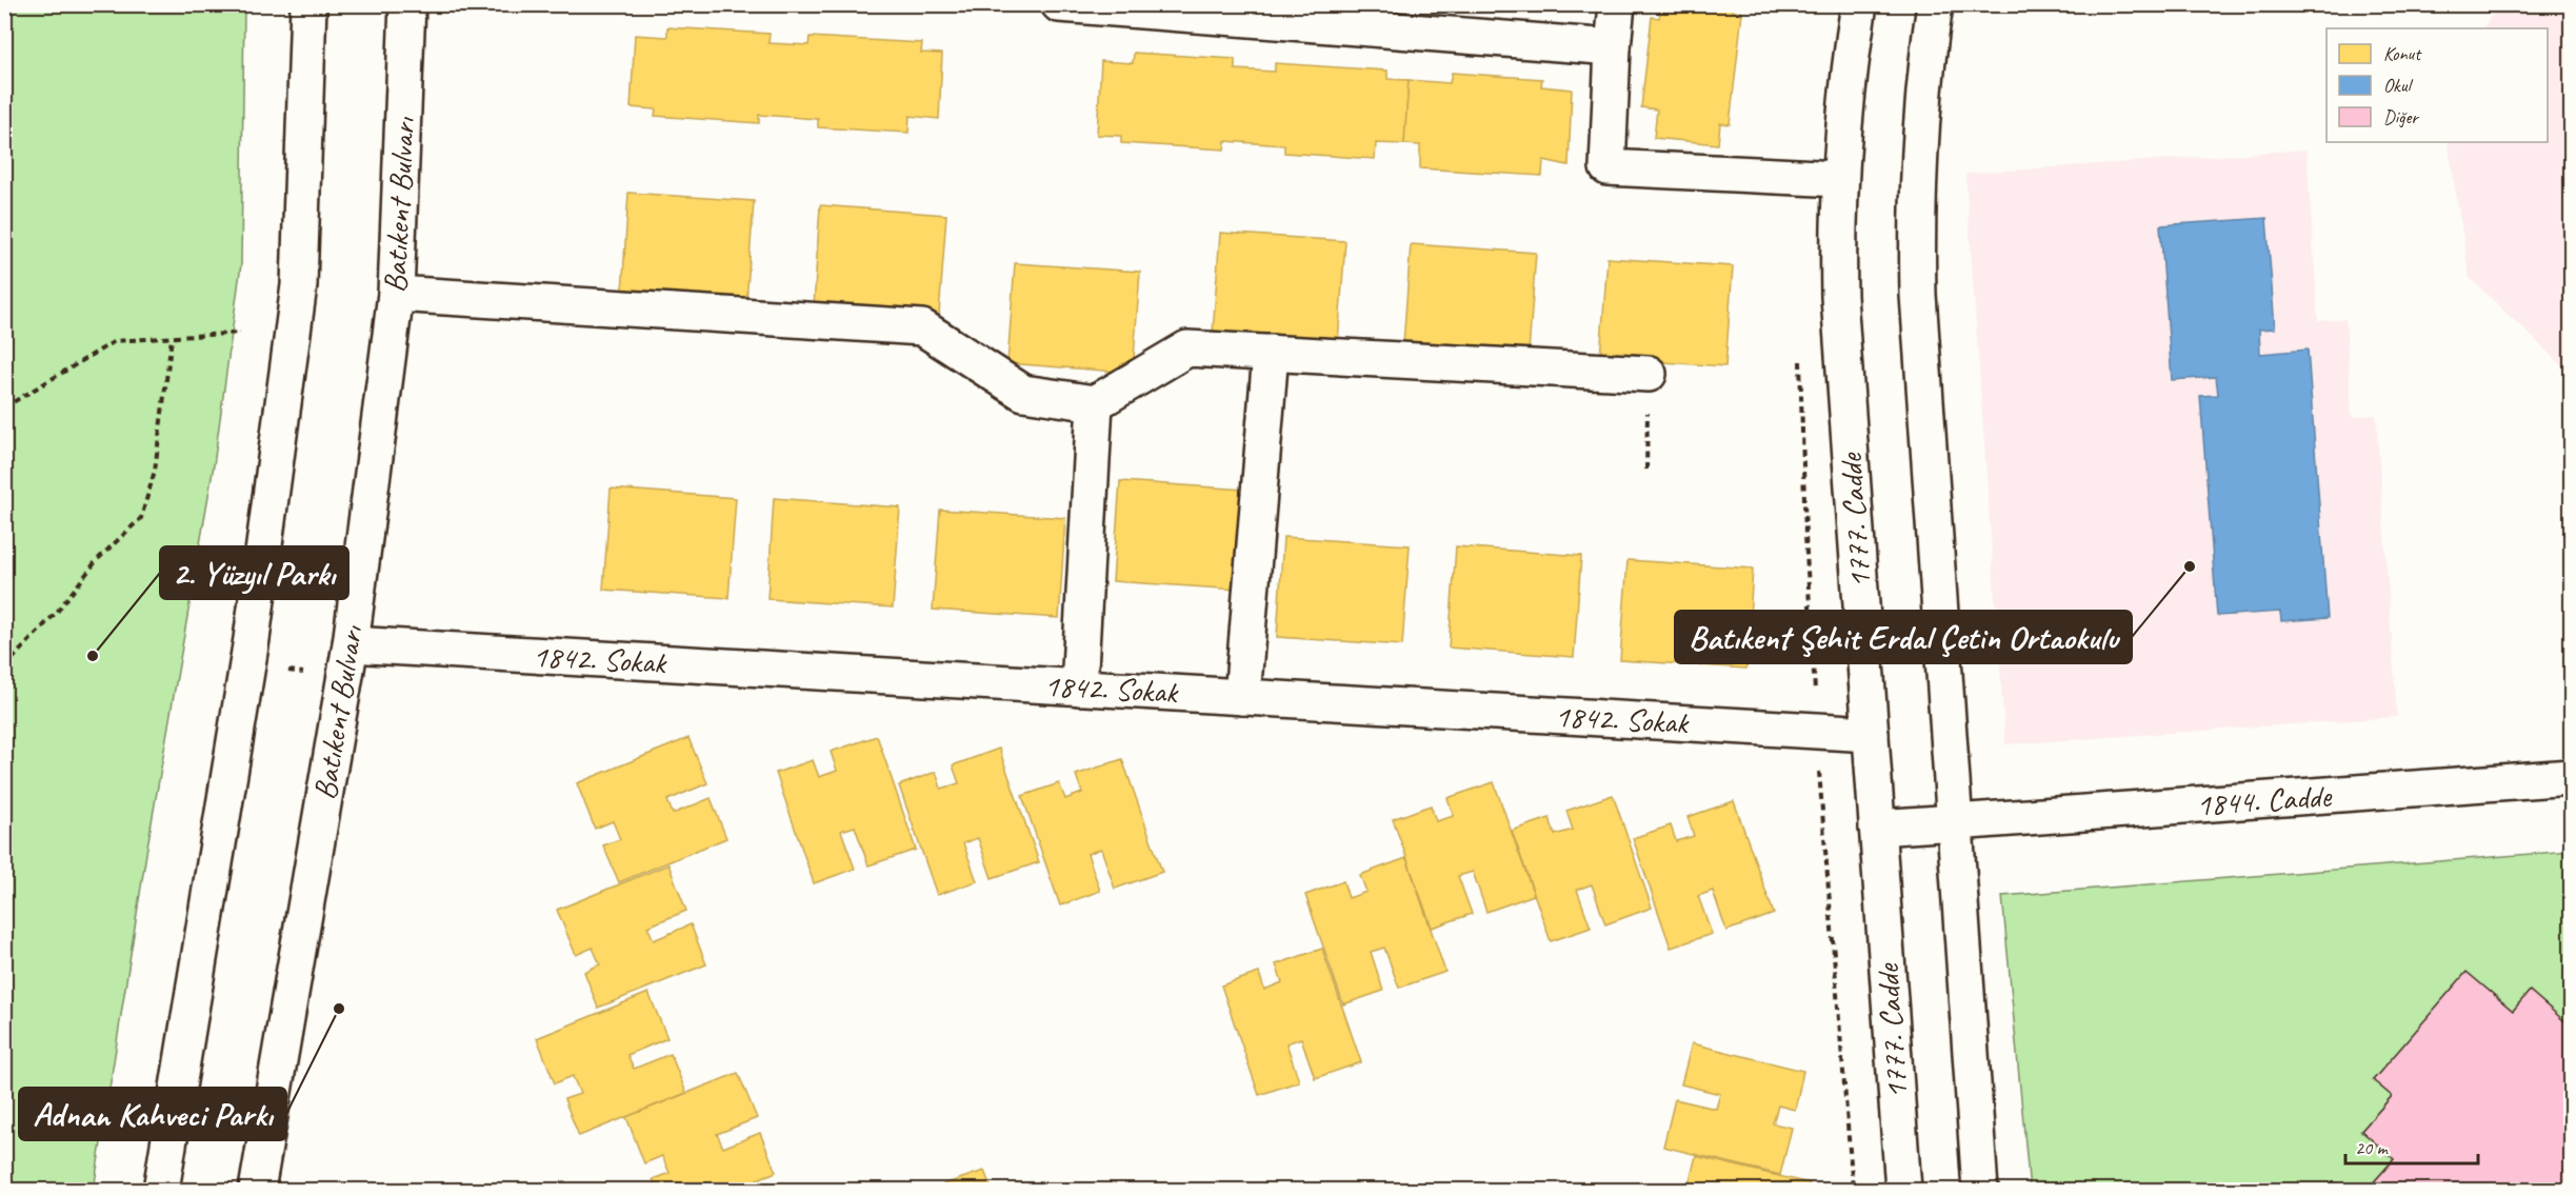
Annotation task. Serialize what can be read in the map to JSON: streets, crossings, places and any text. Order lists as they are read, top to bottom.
{
  "streets": {
    "street": [
      "Batıkent Bulvarı",
      "1777. Cadde",
      "1842. Sokak",
      "1844. Cadde"
    ]
  },
  "crossings": [
    ["Batıkent Bulvarı", "1842. Sokak"],
    ["1777. Cadde", "1842. Sokak"],
    ["1777. Cadde", "1844. Cadde"]
  ],
  "places": ["Batıkent Şehit Erdal Çetin Ortaokulu", "2. Yüzyıl Parkı", "Adnan Kahveci Parkı"],
  "legend": ["Konut", "Okul", "Diğer"],
  "scale_bar": "20 m"
}
